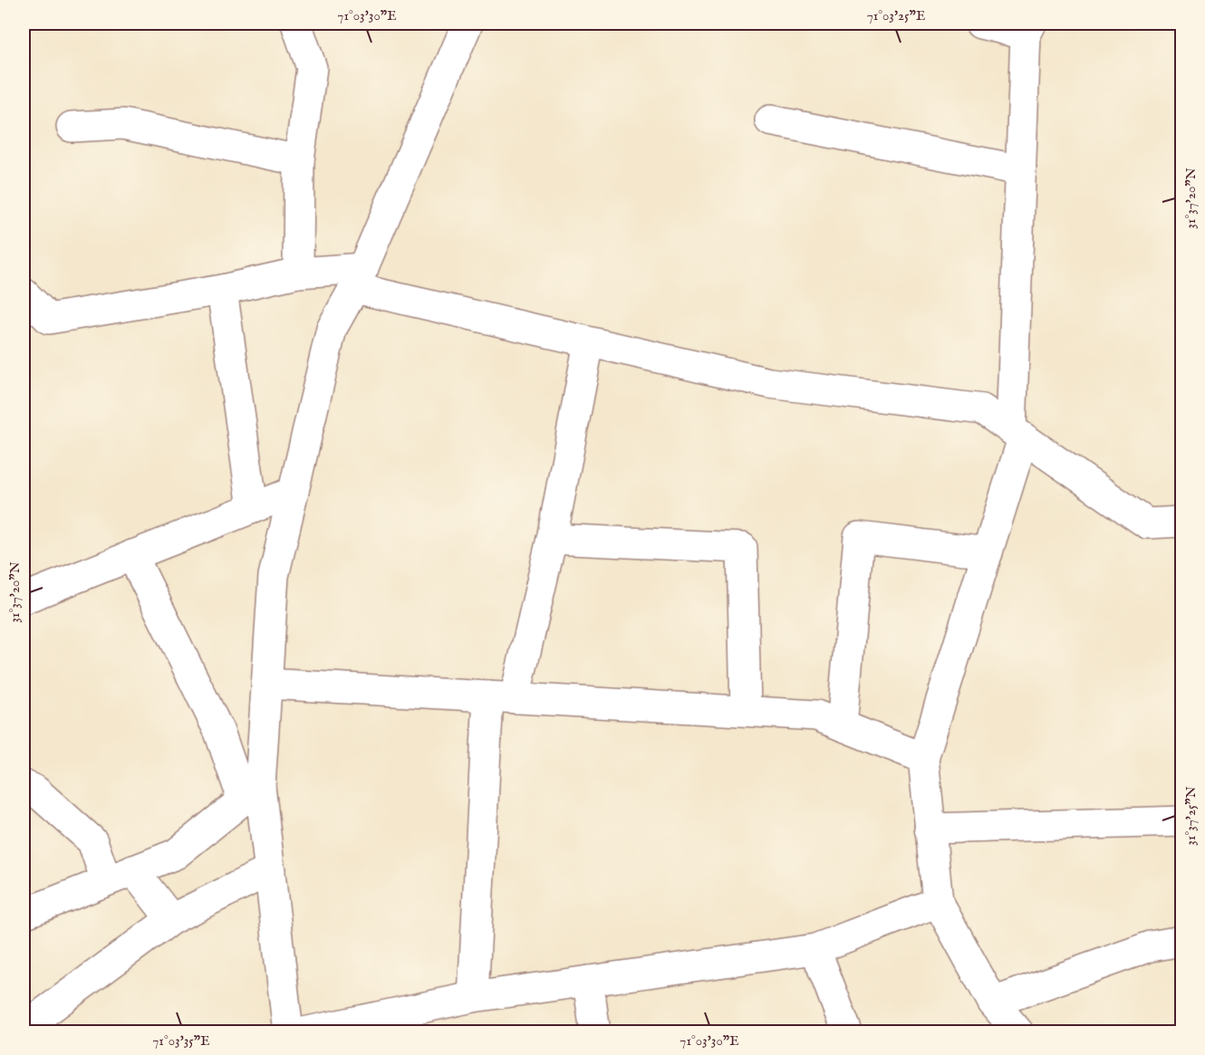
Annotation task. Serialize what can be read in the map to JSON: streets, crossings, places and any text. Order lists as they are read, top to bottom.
{
  "coordinates": [
    "71°03'30\"E",
    "71°03'25\"E",
    "31°37'20\"N",
    "31°37'25\"N",
    "71°03'35\"E"
  ]
}
